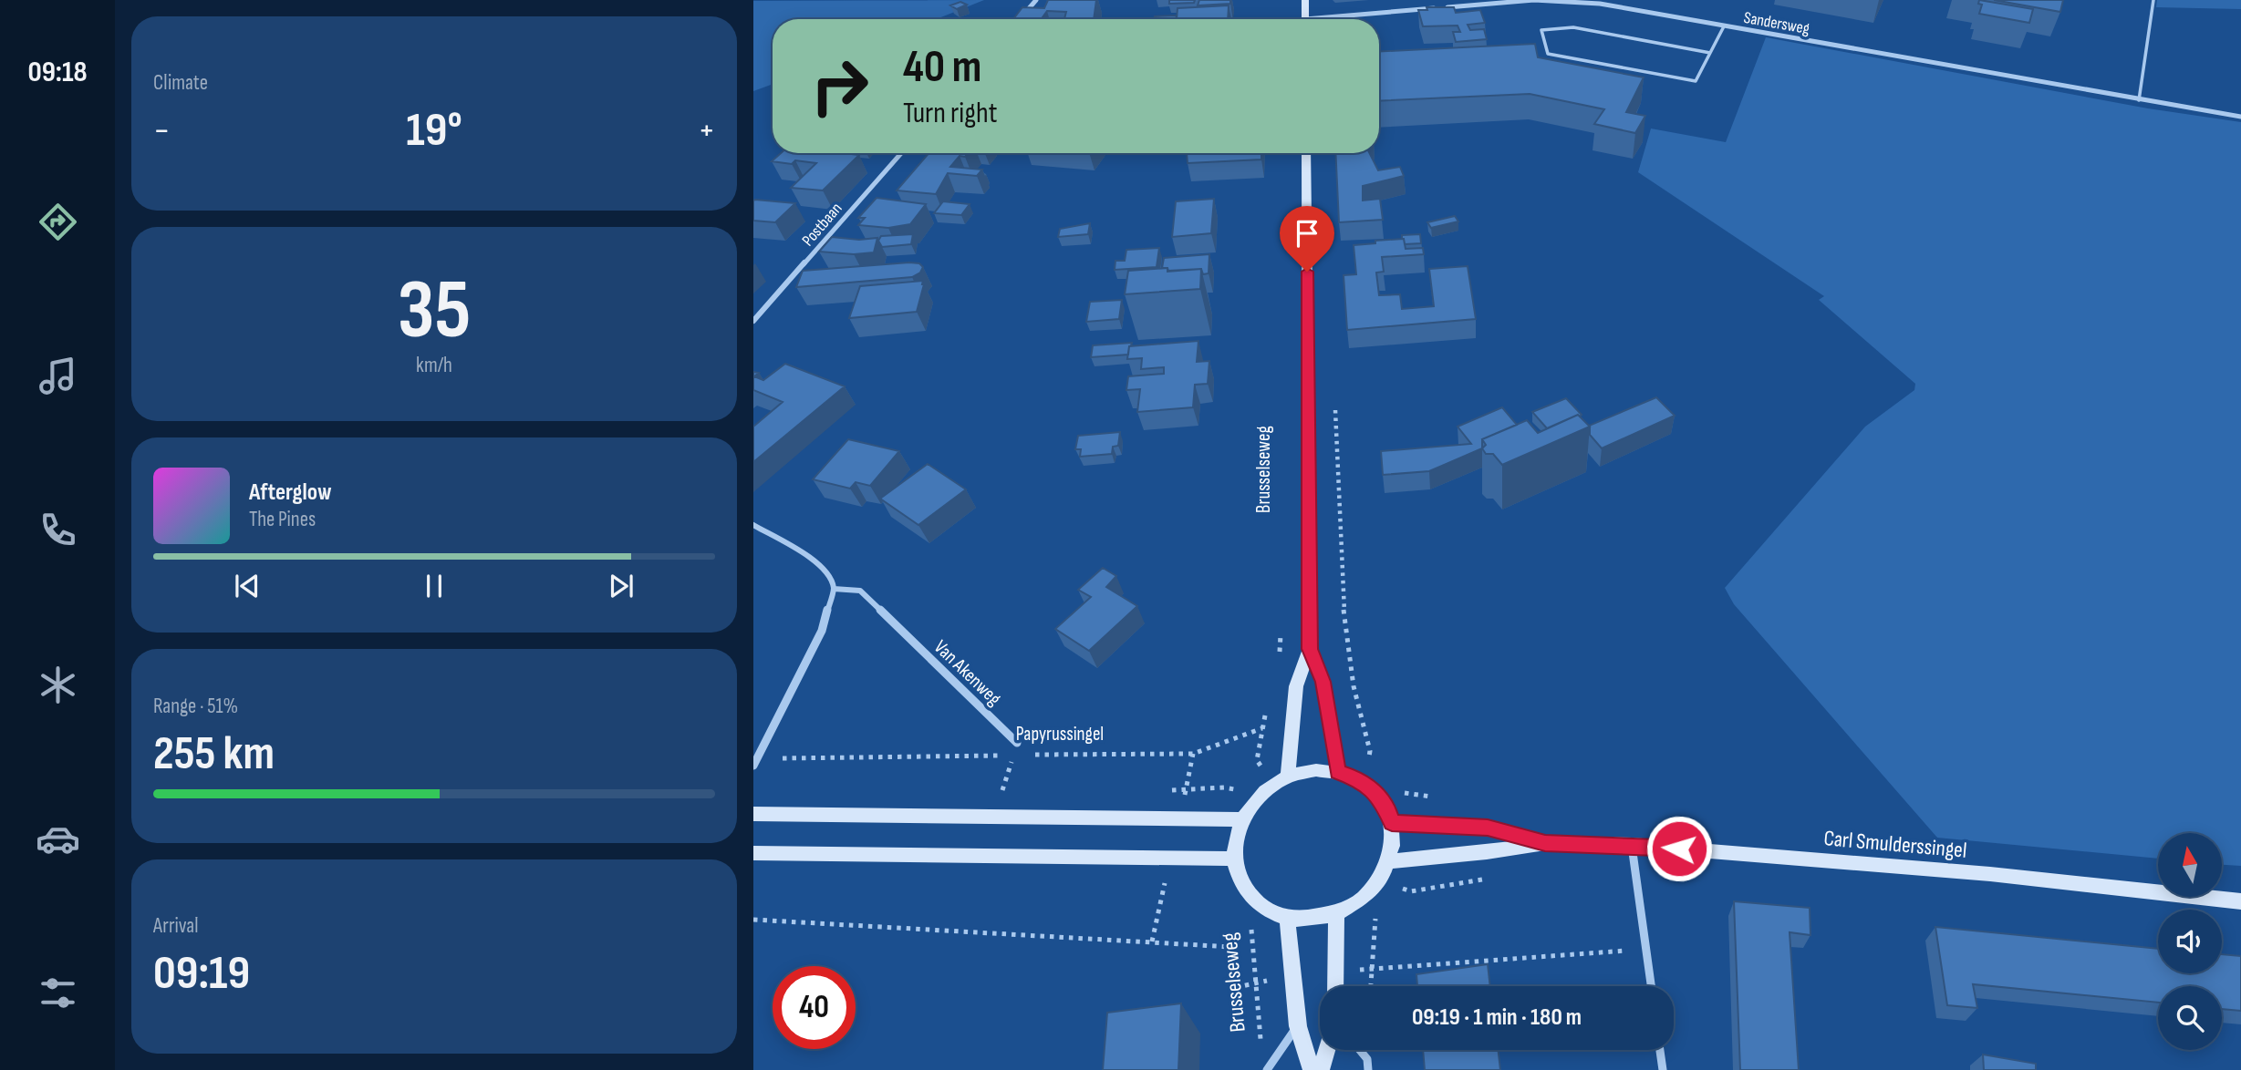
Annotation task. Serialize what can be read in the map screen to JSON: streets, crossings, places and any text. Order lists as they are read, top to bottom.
{
  "streets": {
    "street": [
      "Sandersweg",
      "Postbaan",
      "Van Akenweg",
      "Carl Smulderssingel"
    ],
    "path": ["Brusselseweg", "Papyrussingel"]
  },
  "crossings": [
    ["Brusselseweg", "Carl Smulderssingel"]
  ],
  "north": "top",
  "page": {
    "tabs": "09:18",
    "tile": [
      "Climate",
      ["35", "km/h"],
      ["Range · 51%", "255 km"],
      ["Arrival", "09:19"]
    ],
    "turn": ["40 m", "Turn right"],
    "heat": ["−", "19°", "+"],
    "song": ["Afterglow", "The Pines"],
    "limit": "40",
    "trip": "09:19 · 1 min · 180 m"
  }
}
